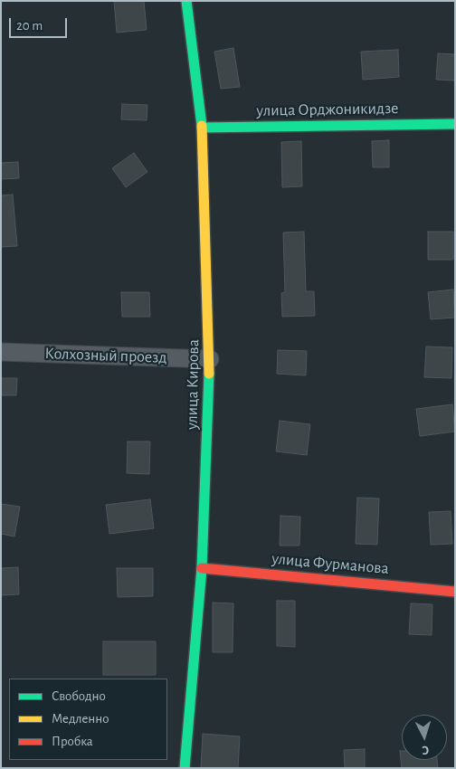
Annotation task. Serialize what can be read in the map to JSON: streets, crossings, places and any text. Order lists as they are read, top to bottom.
{
  "streets": {
    "street": [
      "улица Орджоникидзе",
      "Колхозный проезд",
      "улица Кирова",
      "улица Фурманова"
    ]
  },
  "crossings": [
    ["улица Орджоникидзе", "улица Кирова"],
    ["Колхозный проезд", "улица Кирова"],
    ["улица Кирова", "улица Фурманова"]
  ],
  "legend": ["Свободно", "Медленно", "Пробка"],
  "scale_bar": "20 m",
  "north": "bottom"
}
